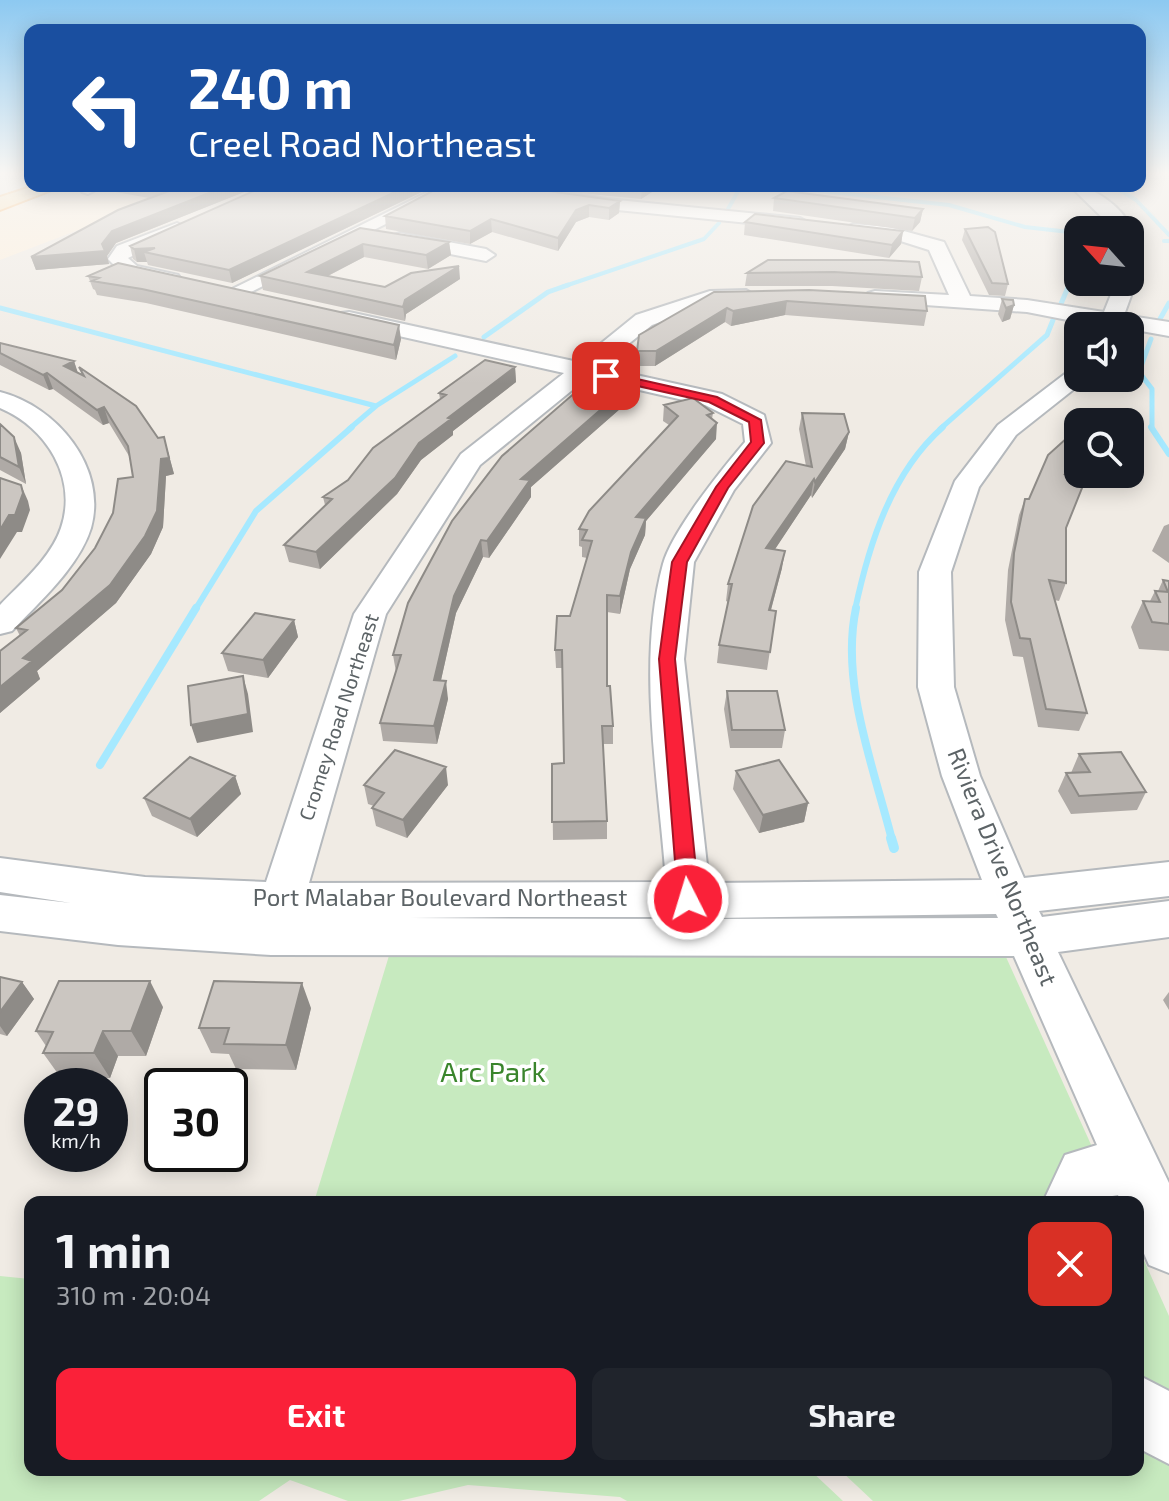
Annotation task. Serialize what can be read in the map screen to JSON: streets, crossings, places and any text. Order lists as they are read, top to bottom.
{
  "streets": {
    "street": ["Cromey Road Northeast", "Riviera Drive Northeast", "Port Malabar Boulevard Northeast"]
  },
  "crossings": [
    ["Cromey Road Northeast", "Port Malabar Boulevard Northeast"],
    ["Riviera Drive Northeast", "Port Malabar Boulevard Northeast"]
  ],
  "parks": ["Arc Park"],
  "north": "top left",
  "page": {
    "turn": ["240 m", "Creel Road Northeast"],
    "speed": "29 km/h",
    "limit": "30",
    "heading": ["1 min", "310 m · 20:04"],
    "buttons": ["Exit", "Share"]
  }
}
